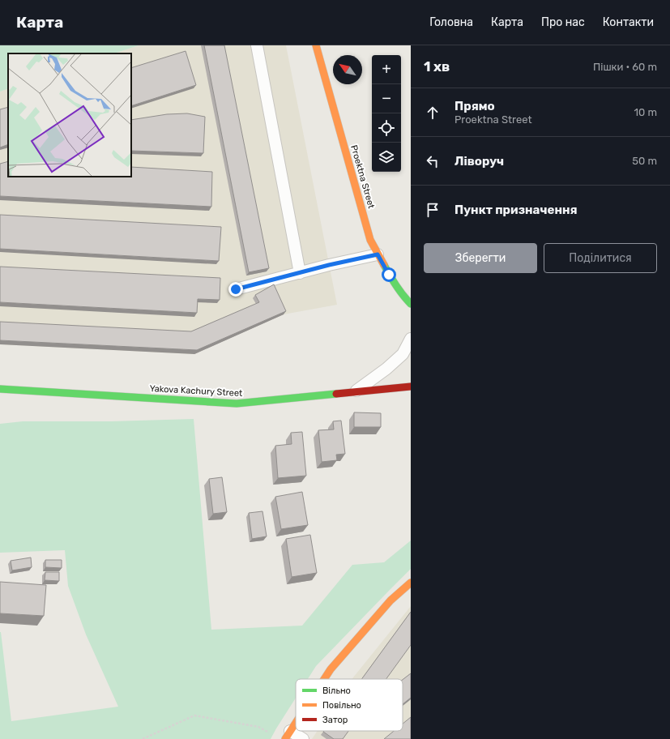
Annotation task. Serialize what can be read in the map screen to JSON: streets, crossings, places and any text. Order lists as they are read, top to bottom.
{
  "streets": {
    "main road": ["Proektna Street", "Yakova Kachury Street"]
  },
  "legend": ["Вільно", "Повільно", "Затор"],
  "north": "top left",
  "page": {
    "header": "Карта",
    "nav": [
      "Головна",
      "Карта",
      "Про нас",
      "Контакти"
    ],
    "heading": ["1 хв", "Пішки · 60 m"],
    "map_buttons": ["+", "−"],
    "list": [
      ["Прямо", "Proektna Street", "10 m"],
      ["Ліворуч", "50 m"],
      "Пункт призначення"
    ],
    "buttons": ["Зберегти", "Поділитися"]
  }
}
